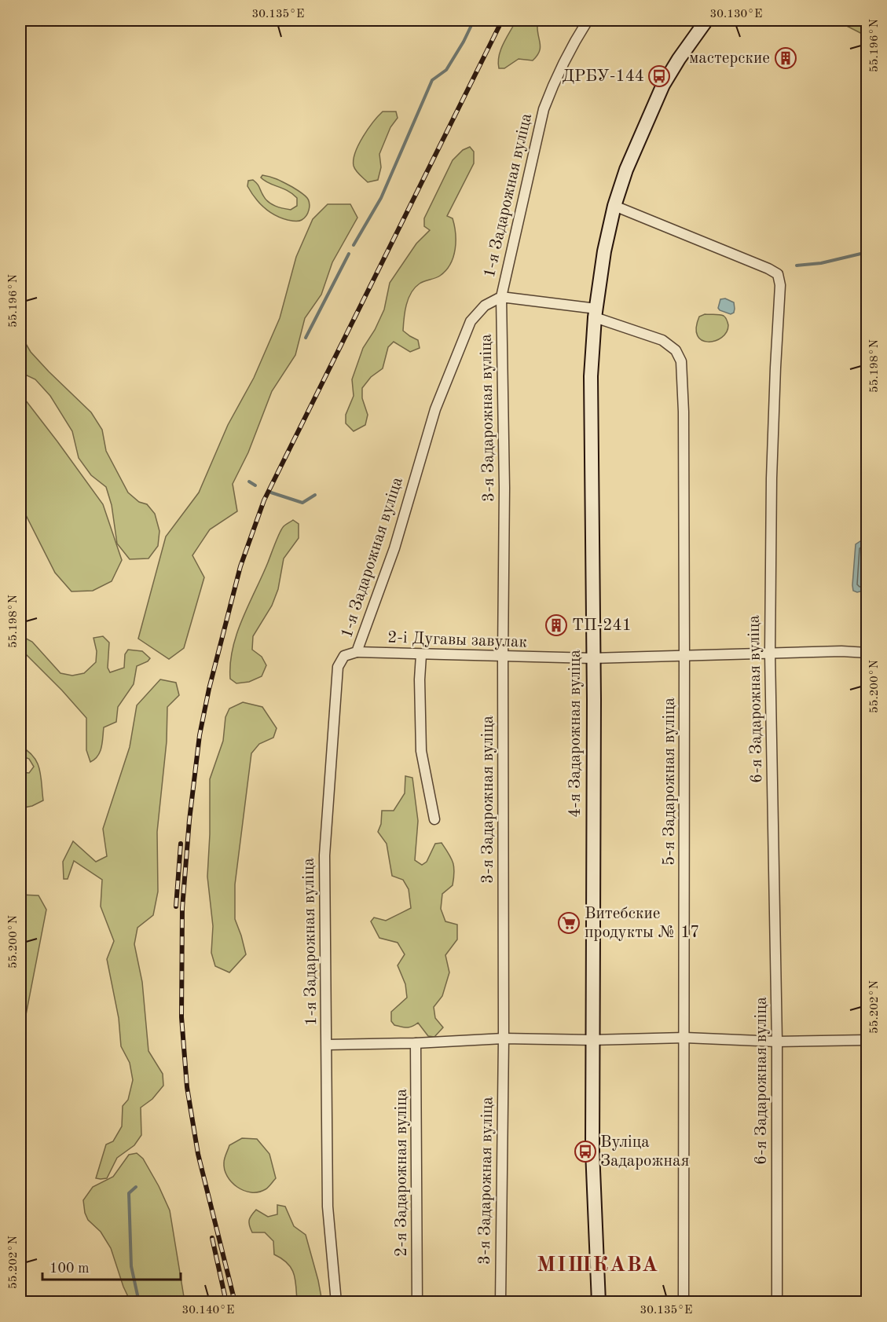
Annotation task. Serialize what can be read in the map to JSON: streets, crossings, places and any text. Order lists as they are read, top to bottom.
{
  "streets": {
    "main road": ["4-я Задарожная вуліца"],
    "street": [
      "1-я Задарожная вуліца",
      "3-я Задарожная вуліца",
      "2-і Дугавы завулак",
      "6-я Задарожная вуліца",
      "5-я Задарожная вуліца",
      "2-я Задарожная вуліца"
    ]
  },
  "crossings": [
    ["1-я Задарожная вуліца", "3-я Задарожная вуліца"],
    ["1-я Задарожная вуліца", "2-і Дугавы завулак"],
    ["1-я Задарожная вуліца", "5-я Задарожная вуліца"],
    ["3-я Задарожная вуліца", "2-і Дугавы завулак"],
    ["3-я Задарожная вуліца", "5-я Задарожная вуліца"],
    ["2-і Дугавы завулак", "6-я Задарожная вуліца"],
    ["2-і Дугавы завулак", "4-я Задарожная вуліца"],
    ["2-і Дугавы завулак", "5-я Задарожная вуліца"],
    ["6-я Задарожная вуліца", "4-я Задарожная вуліца"],
    ["4-я Задарожная вуліца", "5-я Задарожная вуліца"]
  ],
  "districts": ["МІШКАВА"],
  "places": {
    "building": ["мастерские", "ТП-241"],
    "bus stop": ["ДРБУ-144", "Вуліца Задарожная"],
    "supermarket": ["Витебские продукты № 17"]
  },
  "scale_bar": "100 m",
  "coordinates": [
    "30.135°E",
    "30.130°E",
    "55.196°N",
    "55.198°N",
    "55.200°N",
    "55.202°N",
    "30.140°E"
  ]
}
